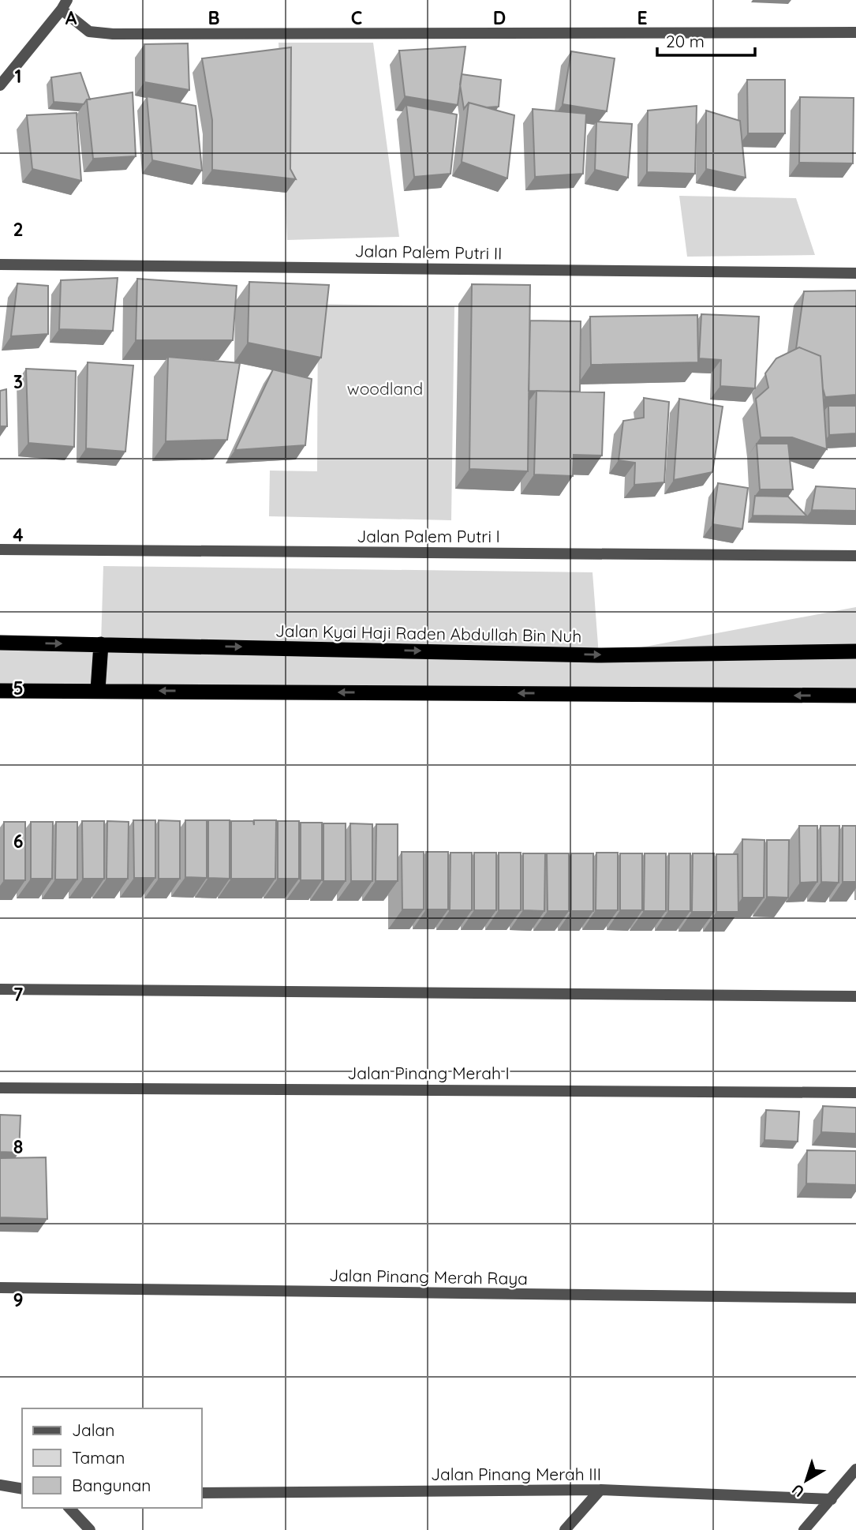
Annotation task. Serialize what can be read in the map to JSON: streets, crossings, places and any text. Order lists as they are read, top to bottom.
{
  "streets": {
    "highway": ["Jalan Kyai Haji Raden Abdullah Bin Nuh"],
    "street": [
      "Jalan Palem Putri II",
      "Jalan Palem Putri I",
      "Jalan Pinang Merah I",
      "Jalan Pinang Merah Raya",
      "Jalan Pinang Merah III"
    ]
  },
  "parks": ["woodland"],
  "legend": ["Jalan", "Taman", "Bangunan"],
  "scale_bar": "20 m",
  "north": "bottom left",
  "grid": {
    "columns": [
      "A",
      "B",
      "C",
      "D",
      "E"
    ],
    "rows": [
      "1",
      "2",
      "3",
      "4",
      "5",
      "6",
      "7",
      "8",
      "9"
    ]
  }
}
